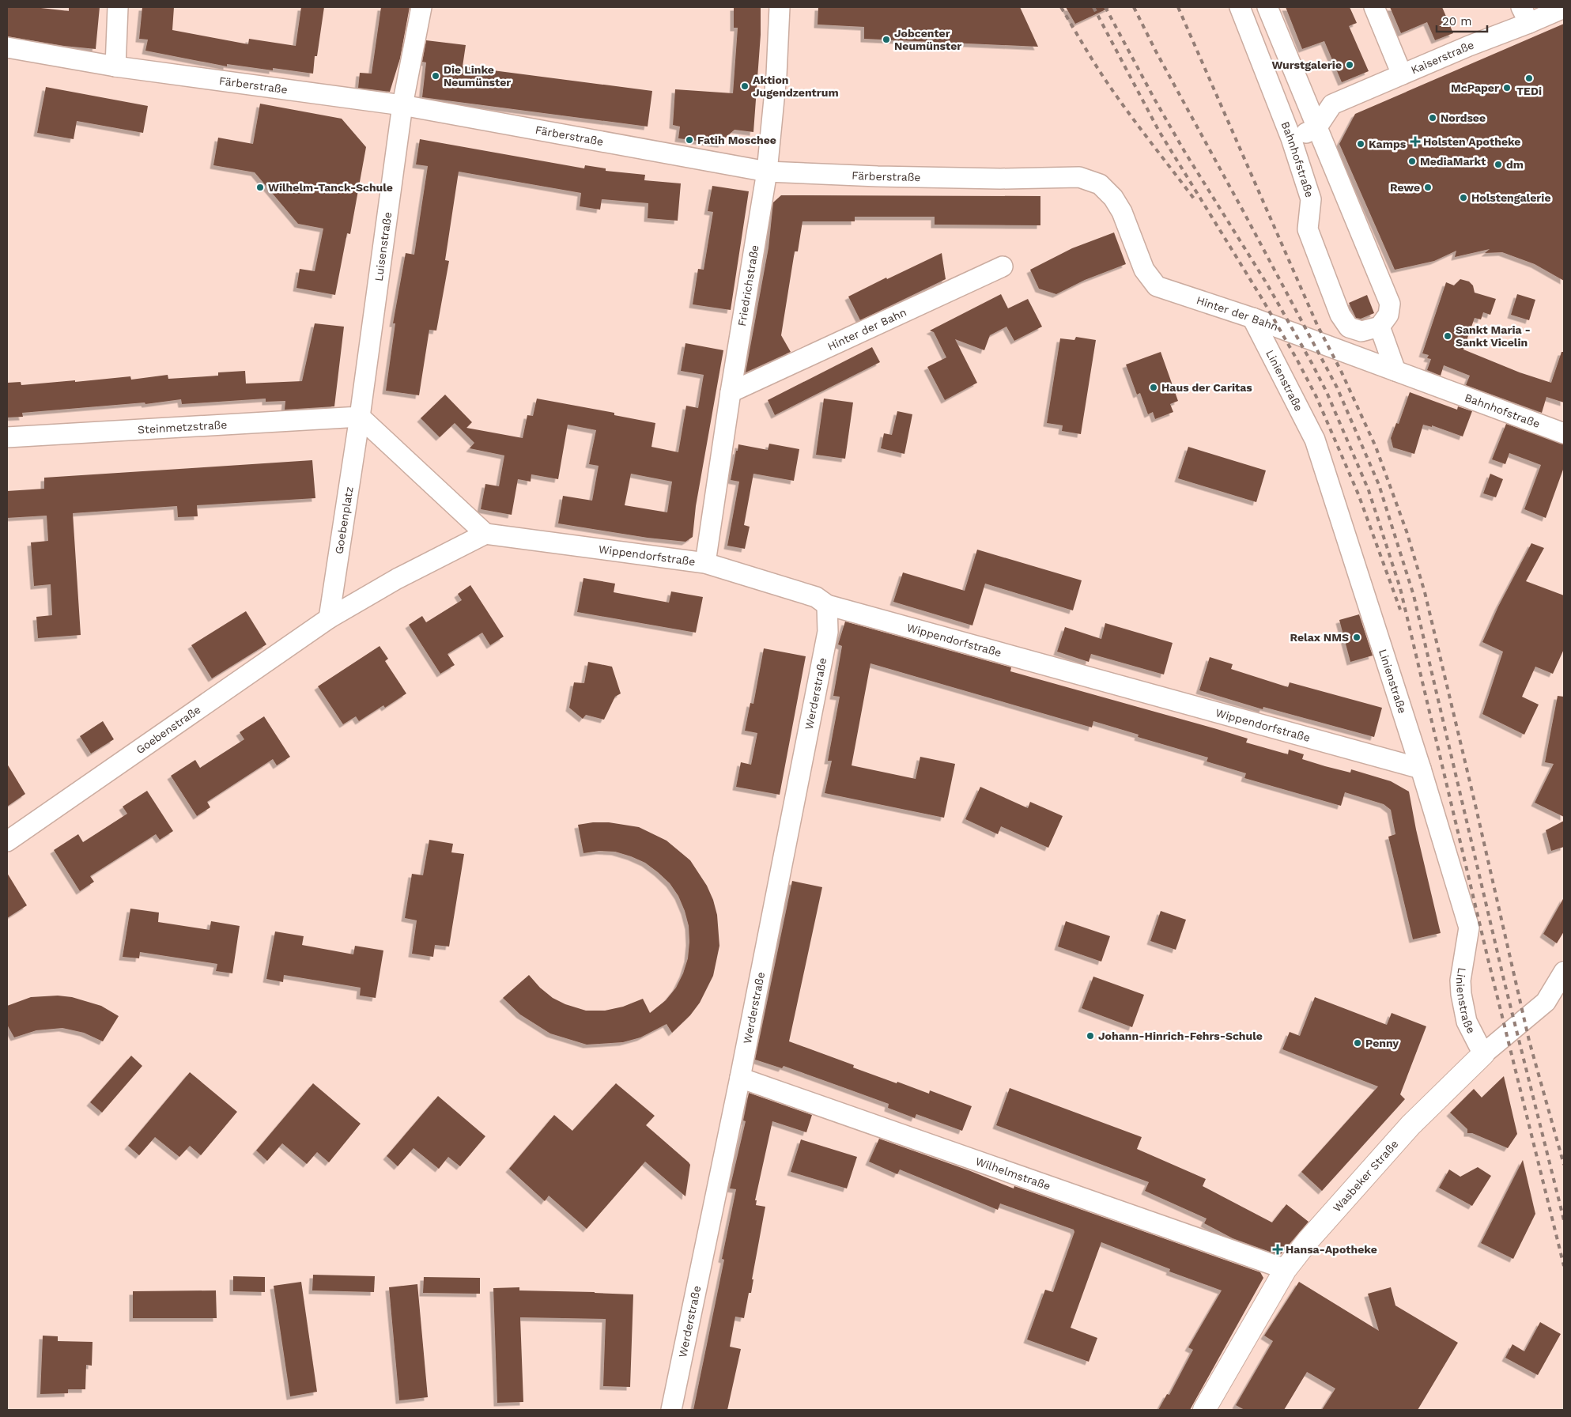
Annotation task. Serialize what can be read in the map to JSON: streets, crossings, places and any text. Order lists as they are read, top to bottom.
{
  "streets": {
    "street": [
      "Kaiserstraße",
      "Färberstraße",
      "Bahnhofstraße",
      "Luisenstraße",
      "Friedrichstraße",
      "Hinter der Bahn",
      "Linienstraße",
      "Steinmetzstraße",
      "Goebenplatz",
      "Wippendorfstraße",
      "Werderstraße",
      "Goebenstraße",
      "Wilhelmstraße",
      "Wasbeker Straße"
    ]
  },
  "crossings": [
    ["Färberstraße", "Luisenstraße"],
    ["Färberstraße", "Friedrichstraße"],
    ["Färberstraße", "Hinter der Bahn"],
    ["Bahnhofstraße", "Hinter der Bahn"],
    ["Luisenstraße", "Steinmetzstraße"],
    ["Luisenstraße", "Goebenplatz"],
    ["Friedrichstraße", "Hinter der Bahn"],
    ["Friedrichstraße", "Wippendorfstraße"],
    ["Hinter der Bahn", "Linienstraße"],
    ["Linienstraße", "Wippendorfstraße"],
    ["Linienstraße", "Wasbeker Straße"],
    ["Steinmetzstraße", "Goebenplatz"],
    ["Goebenplatz", "Goebenstraße"],
    ["Wippendorfstraße", "Werderstraße"],
    ["Werderstraße", "Wilhelmstraße"],
    ["Wilhelmstraße", "Wasbeker Straße"]
  ],
  "places": {
    "other": [
      "Jobcenter Neumünster",
      "Wurstgalerie",
      "Die Linke Neumünster",
      "TEDi",
      "Aktion Jugendzentrum",
      "McPaper",
      "Nordsee",
      "Fatih Moschee",
      "Kamps",
      "MediaMarkt",
      "dm",
      "Wilhelm-Tanck-Schule",
      "Rewe",
      "Holstengalerie",
      "Sankt Maria - Sankt Vicelin",
      "Haus der Caritas",
      "Relax NMS",
      "Johann-Hinrich-Fehrs-Schule",
      "Penny"
    ],
    "health": ["Holsten Apotheke", "Hansa-Apotheke"]
  },
  "scale_bar": "20 m"
}
